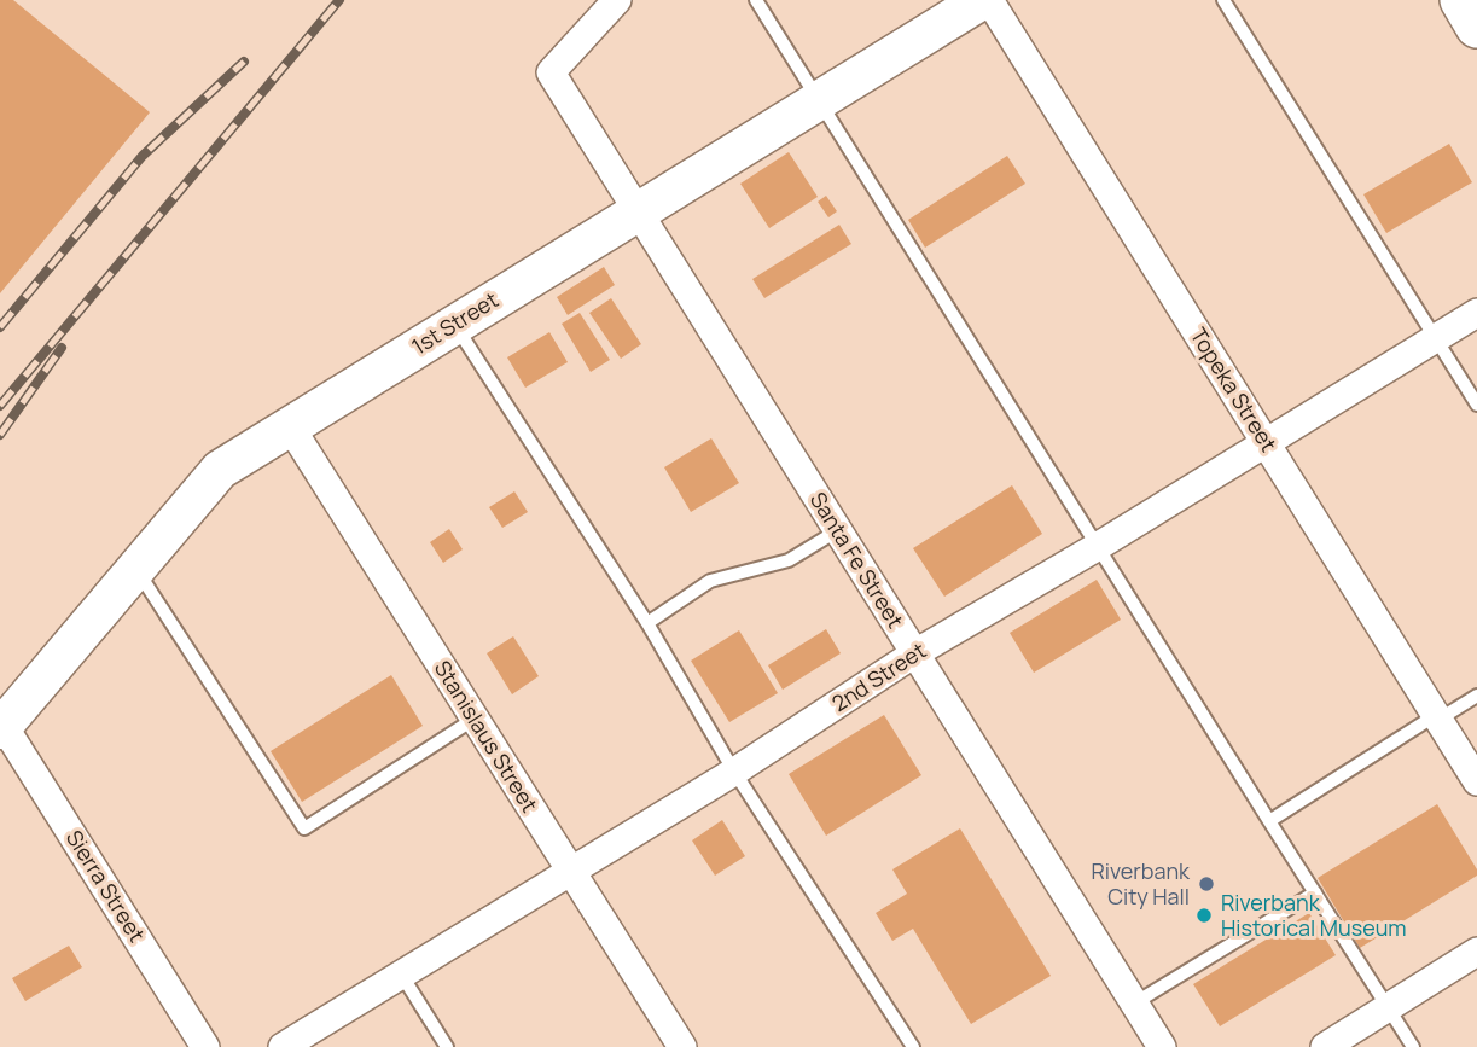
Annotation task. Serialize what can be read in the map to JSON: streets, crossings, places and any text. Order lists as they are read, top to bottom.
{
  "streets": {
    "street": [
      "1st Street",
      "Topeka Street",
      "Santa Fe Street",
      "2nd Street",
      "Stanislaus Street",
      "Sierra Street"
    ]
  },
  "crossings": [
    ["1st Street", "Santa Fe Street"],
    ["1st Street", "Stanislaus Street"],
    ["1st Street", "Sierra Street"],
    ["Topeka Street", "2nd Street"],
    ["Santa Fe Street", "2nd Street"],
    ["2nd Street", "Stanislaus Street"]
  ],
  "places": ["Riverbank City Hall", "Riverbank Historical Museum"]
}
